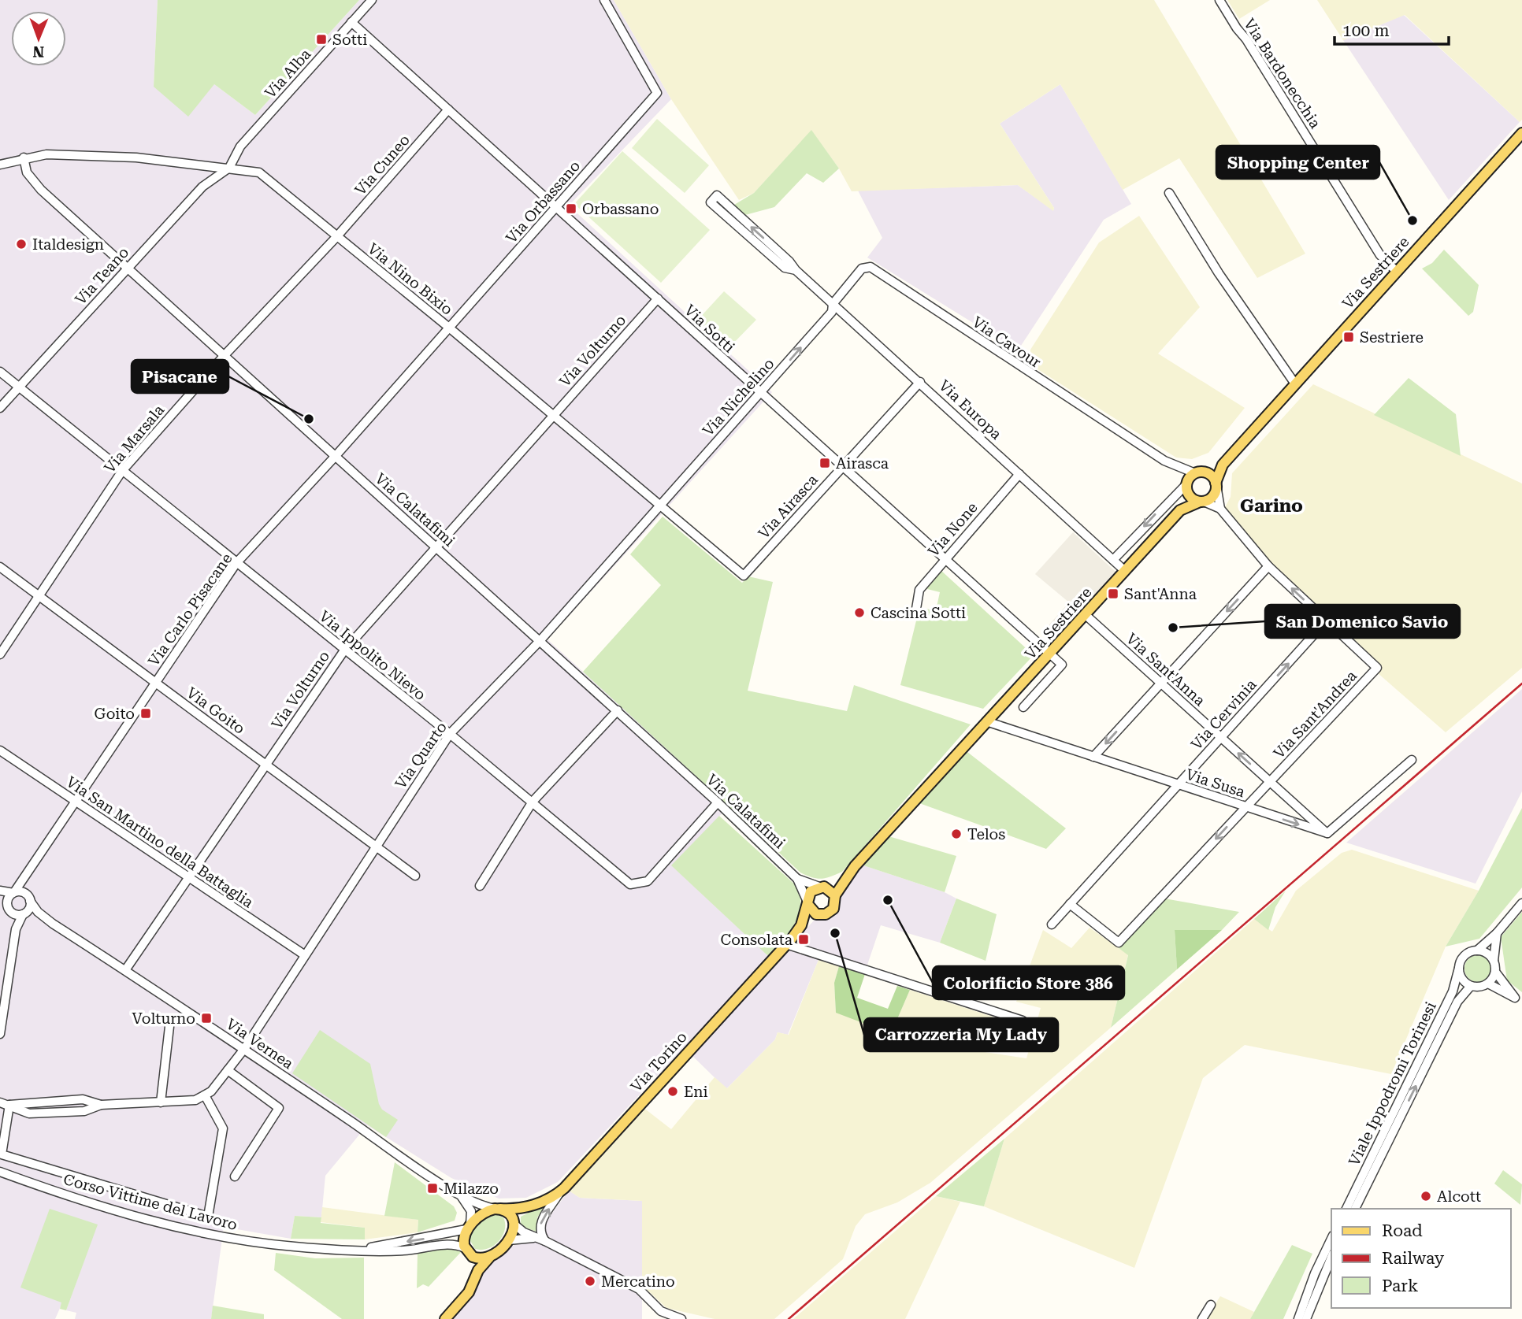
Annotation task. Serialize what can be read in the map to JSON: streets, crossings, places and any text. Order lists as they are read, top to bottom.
{
  "streets": {
    "main road": ["Via Sestriere", "Via Torino"],
    "street": [
      "Via Alba",
      "Via Bardonecchia",
      "Via Cuneo",
      "Via Orbassano",
      "Via Teano",
      "Via Nino Bixio",
      "Via Sotti",
      "Via Cavour",
      "Via Volturno",
      "Via Nichelino",
      "Via Europa",
      "Via Marsala",
      "Via Airasca",
      "Via Calatafimi",
      "Via None",
      "Via Carlo Pisacane",
      "Via Ippolito Nievo",
      "Via Sant'Anna",
      "Via Goito",
      "Via Cervinia",
      "Via Sant'Andrea",
      "Via Quarto",
      "Via Susa",
      "Via San Martino della Battaglia",
      "Via Vernea",
      "Viale Ippodromi Torinesi",
      "Corso Vittime del Lavoro"
    ]
  },
  "crossings": [
    ["Via Alba", "Via Teano"],
    ["Via Alba", "Via Nino Bixio"],
    ["Via Alba", "Via Sotti"],
    ["Via Bardonecchia", "Via Sestriere"],
    ["Via Cuneo", "Via Nino Bixio"],
    ["Via Cuneo", "Via Sotti"],
    ["Via Cuneo", "Via Marsala"],
    ["Via Orbassano", "Via Nino Bixio"],
    ["Via Orbassano", "Via Sotti"],
    ["Via Orbassano", "Via Carlo Pisacane"],
    ["Via Sestriere", "Via Sotti"],
    ["Via Sestriere", "Via Europa"],
    ["Via Sestriere", "Via Sant'Anna"],
    ["Via Sestriere", "Via Susa"],
    ["Via Sestriere", "Via Torino"],
    ["Via Teano", "Via Nino Bixio"],
    ["Via Teano", "Via Calatafimi"],
    ["Via Teano", "Via Ippolito Nievo"],
    ["Via Nino Bixio", "Via Volturno"],
    ["Via Nino Bixio", "Via Nichelino"],
    ["Via Nino Bixio", "Via Marsala"],
    ["Via Nino Bixio", "Via Airasca"],
    ["Via Nino Bixio", "Via Calatafimi"],
    ["Via Nino Bixio", "Via Carlo Pisacane"],
    ["Via Nino Bixio", "Via Quarto"],
    ["Via Sotti", "Via Volturno"],
    ["Via Sotti", "Via Nichelino"],
    ["Via Sotti", "Via Airasca"],
    ["Via Sotti", "Via None"],
    ["Via Cavour", "Via Nichelino"],
    ["Via Cavour", "Via Europa"],
    ["Via Volturno", "Via Calatafimi"],
    ["Via Volturno", "Via Ippolito Nievo"],
    ["Via Volturno", "Via Goito"],
    ["Via Volturno", "Via San Martino della Battaglia"],
    ["Via Volturno", "Via Vernea"],
    ["Via Nichelino", "Via Europa"],
    ["Via Nichelino", "Via Quarto"],
    ["Via Europa", "Via Airasca"],
    ["Via Europa", "Via None"],
    ["Via Marsala", "Via Calatafimi"],
    ["Via Marsala", "Via Ippolito Nievo"],
    ["Via Marsala", "Via Goito"],
    ["Via Calatafimi", "Via Carlo Pisacane"],
    ["Via Calatafimi", "Via Ippolito Nievo"],
    ["Via Calatafimi", "Via Quarto"],
    ["Via Calatafimi", "Via Torino"],
    ["Via Carlo Pisacane", "Via Ippolito Nievo"],
    ["Via Carlo Pisacane", "Via Goito"],
    ["Via Carlo Pisacane", "Via San Martino della Battaglia"],
    ["Via Ippolito Nievo", "Via Quarto"],
    ["Via Sant'Anna", "Via Cervinia"],
    ["Via Sant'Anna", "Via Sant'Andrea"],
    ["Via Sant'Anna", "Via Susa"],
    ["Via Goito", "Via Quarto"],
    ["Via Cervinia", "Via Sant'Andrea"],
    ["Via Cervinia", "Via Susa"],
    ["Via Sant'Andrea", "Via Susa"],
    ["Via Quarto", "Via San Martino della Battaglia"],
    ["Via Quarto", "Via Vernea"]
  ],
  "one_way": ["Via Nichelino", "Via Cervinia"],
  "districts": ["Garino"],
  "places": {
    "transit": [
      "Sotti",
      "Orbassano",
      "Sestriere",
      "Airasca",
      "Sant'Anna",
      "Goito",
      "Consolata",
      "Volturno",
      "Milazzo"
    ],
    "other": [
      "Shopping Center",
      "Italdesign",
      "Pisacane",
      "Cascina Sotti",
      "San Domenico Savio",
      "Telos",
      "Colorificio Store 386",
      "Carrozzeria My Lady",
      "Eni",
      "Alcott",
      "Mercatino"
    ]
  },
  "legend": ["Road", "Railway", "Park"],
  "scale_bar": "100 m",
  "north": "bottom"
}
